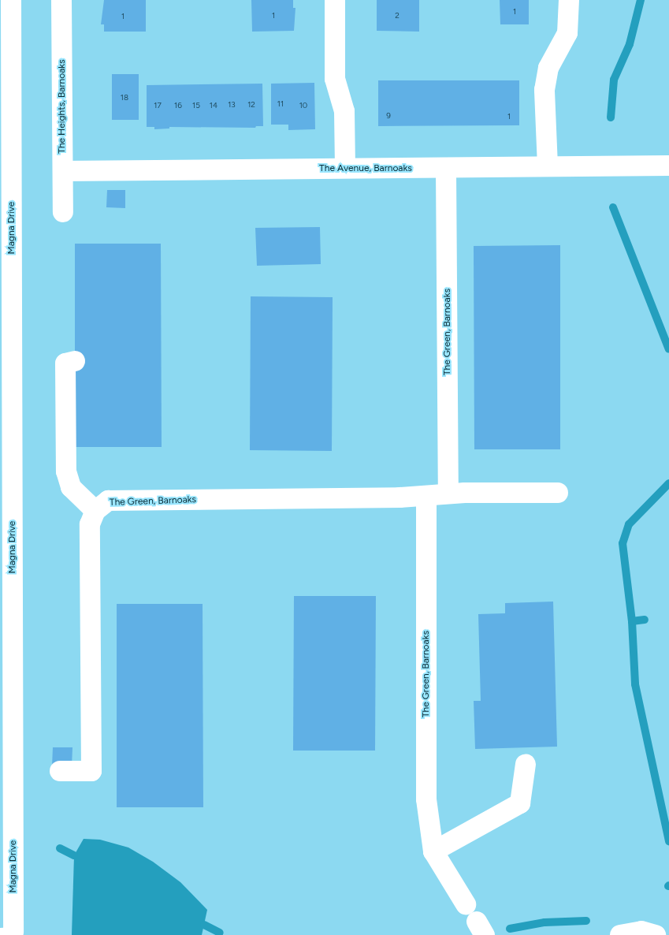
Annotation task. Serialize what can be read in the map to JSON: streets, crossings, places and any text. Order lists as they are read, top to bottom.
{
  "streets": {
    "street": [
      "The Heights, Barnoaks",
      "The Avenue, Barnoaks",
      "Magna Drive",
      "The Green, Barnoaks"
    ]
  },
  "crossings": [
    ["The Heights, Barnoaks", "The Avenue, Barnoaks"],
    ["The Avenue, Barnoaks", "The Green, Barnoaks"]
  ],
  "house_numbers": [
    "1",
    "1",
    "2",
    "1",
    "18",
    "11",
    "13",
    "12",
    "17",
    "16",
    "15",
    "14",
    "10",
    "9",
    "1"
  ]
}
